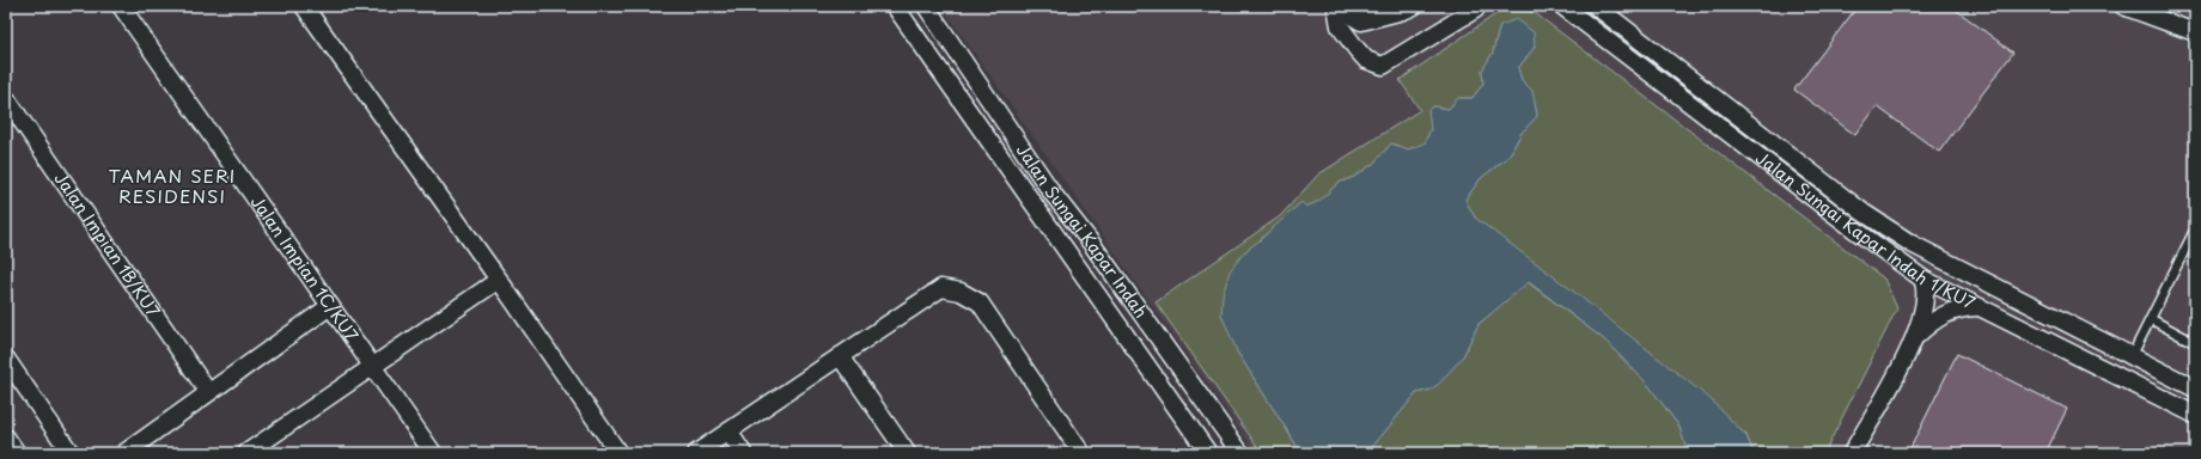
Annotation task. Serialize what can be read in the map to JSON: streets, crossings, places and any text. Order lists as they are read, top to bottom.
{
  "streets": {
    "street": [
      "Jalan Sungai Kapar Indah 1/KU7",
      "Jalan Sungai Kapar Indah",
      "Jalan Impian 1B/KU7",
      "Jalan Impian 1C/KU7"
    ]
  },
  "districts": ["TAMAN SERI RESIDENSI"]
}
